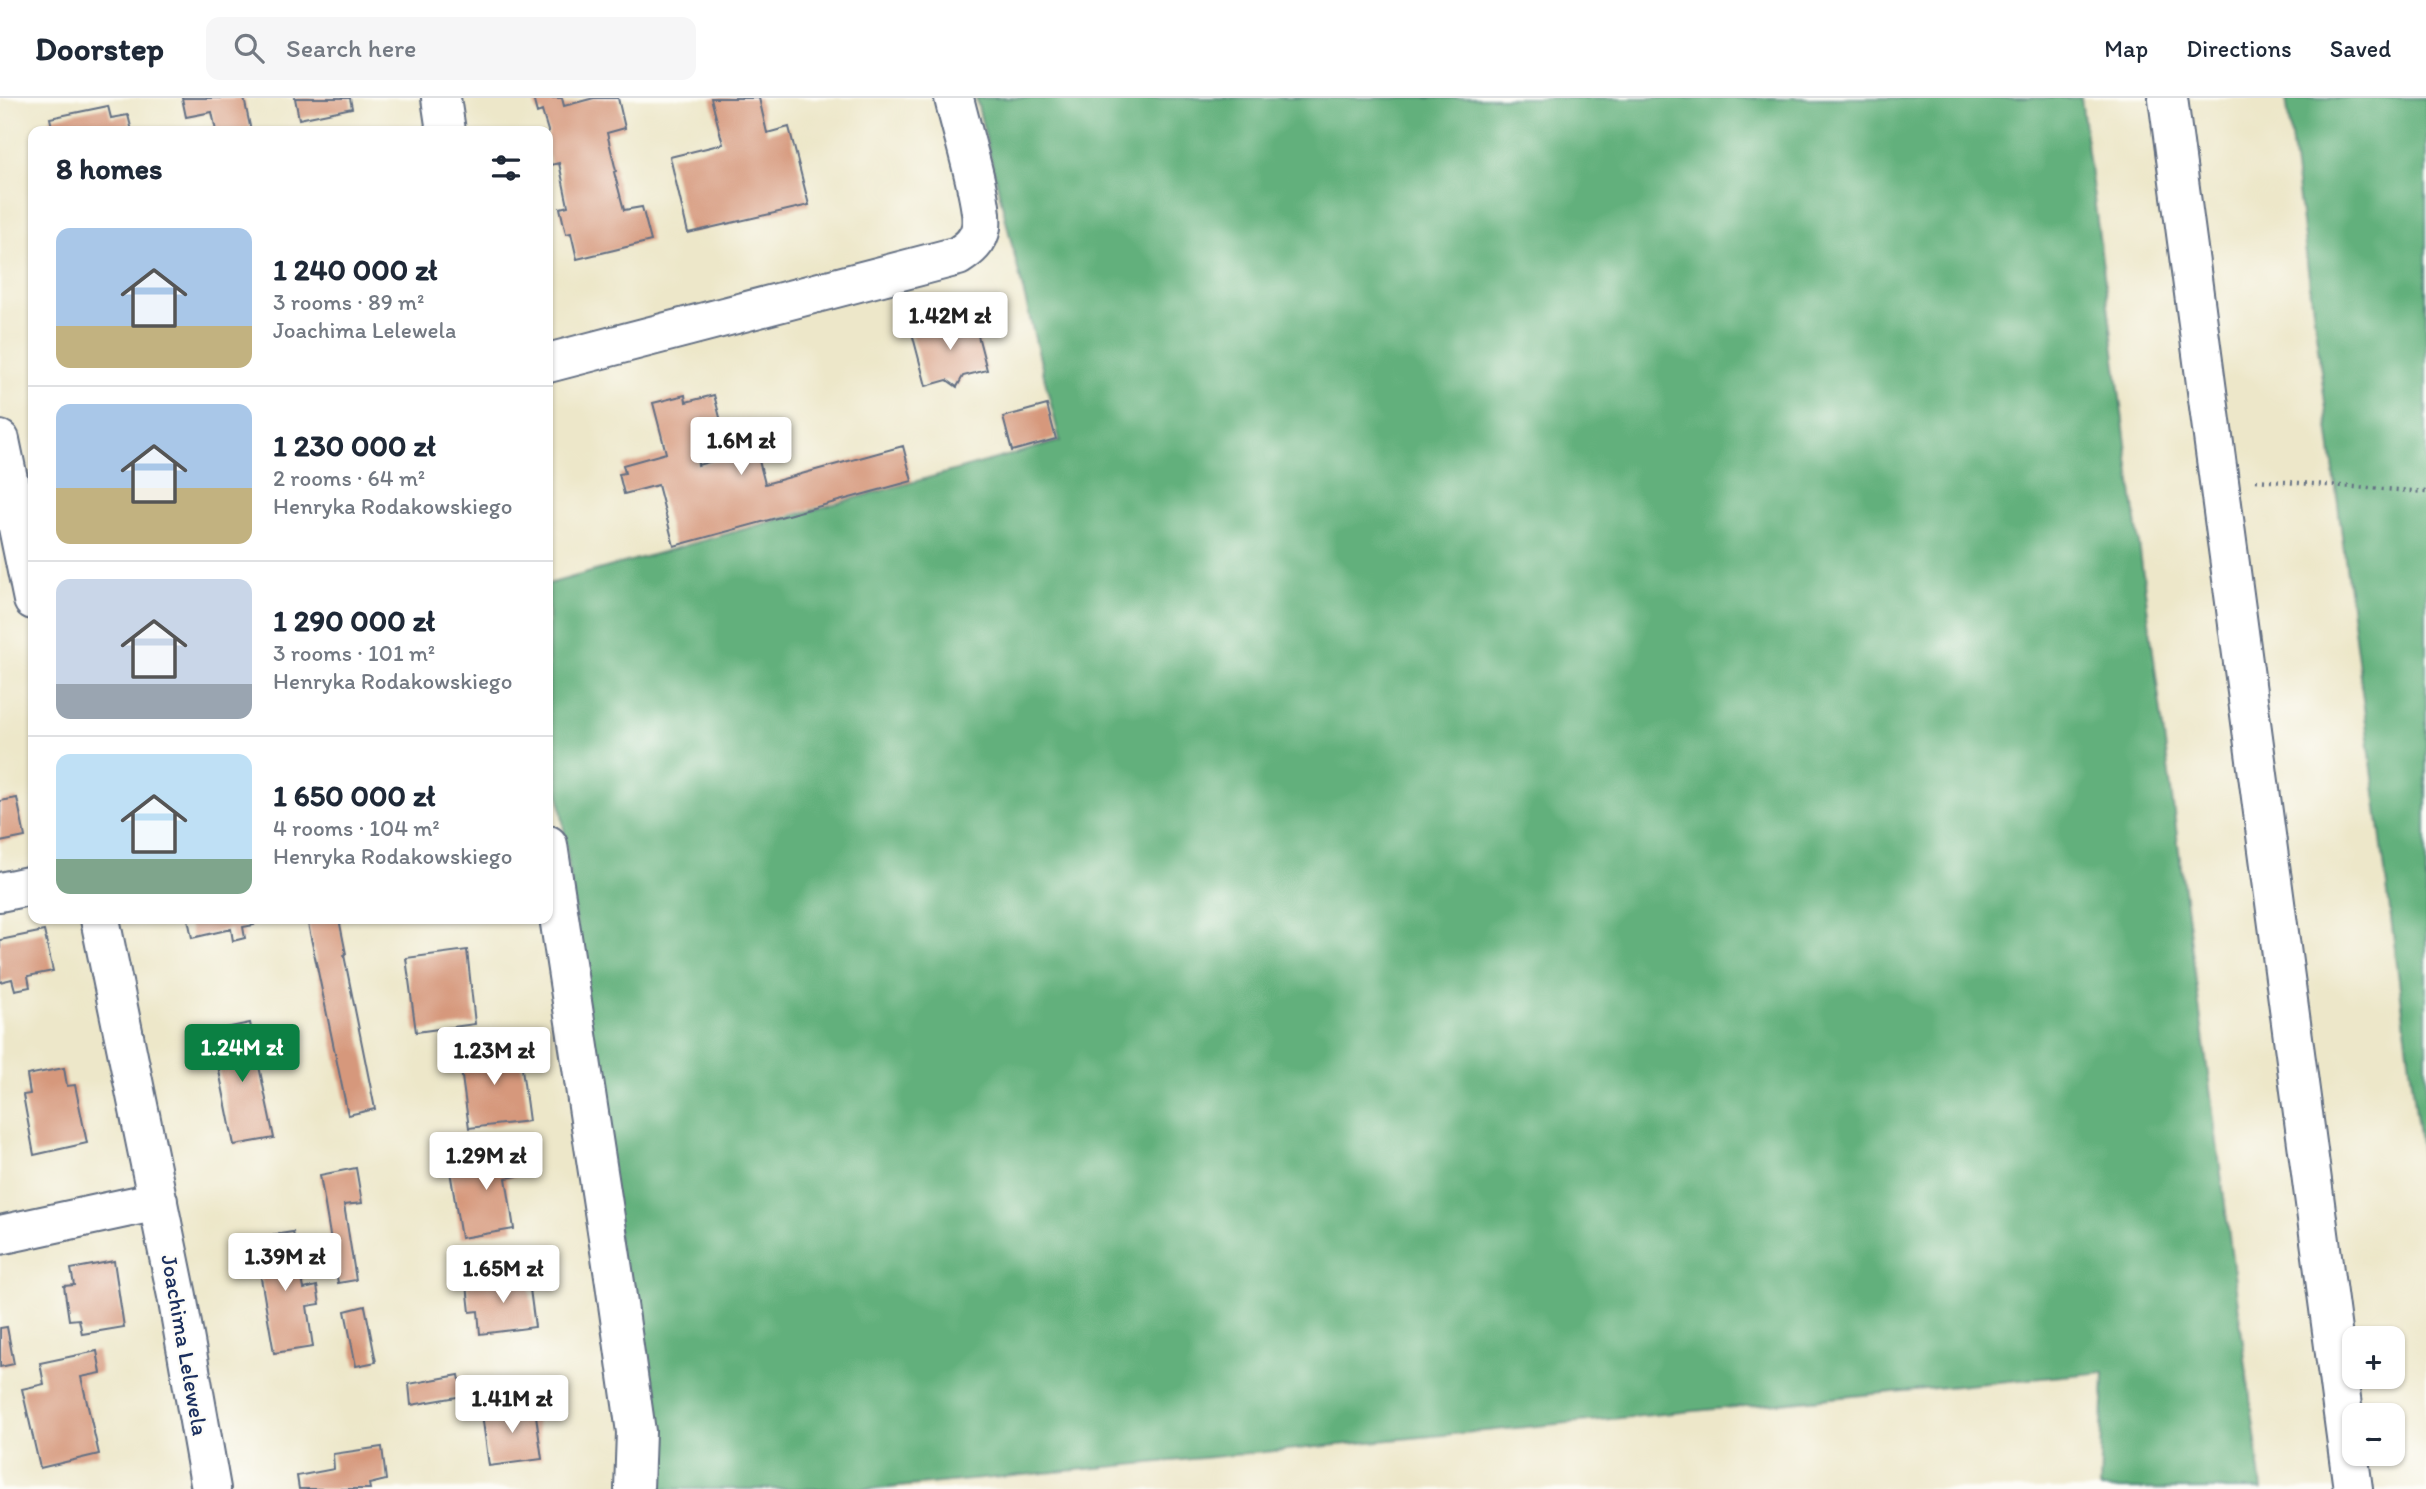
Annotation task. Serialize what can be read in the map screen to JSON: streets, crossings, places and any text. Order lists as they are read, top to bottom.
{
  "streets": {
    "main road": ["Joachima Lelewela"]
  },
  "page": {
    "header": "Doorstep",
    "search": "Search here",
    "nav": ["Map", "Directions", "Saved"],
    "heading": "8 homes",
    "list": [
      {
        "name": "1 240 000 zł",
        "note": "3 rooms · 89 m² · Joachima Lelewela"
      },
      {
        "name": "1 230 000 zł",
        "note": "2 rooms · 64 m² · Henryka Rodakowskiego"
      },
      {
        "name": "1 290 000 zł",
        "note": "3 rooms · 101 m² · Henryka Rodakowskiego"
      },
      {
        "name": "1 650 000 zł",
        "note": "4 rooms · 104 m² · Henryka Rodakowskiego"
      }
    ],
    "price": [
      "1.42M zł",
      "1.6M zł",
      "1.24M zł",
      "1.23M zł",
      "1.29M zł",
      "1.39M zł",
      "1.65M zł",
      "1.41M zł"
    ],
    "map_buttons": ["+", "−"]
  }
}
